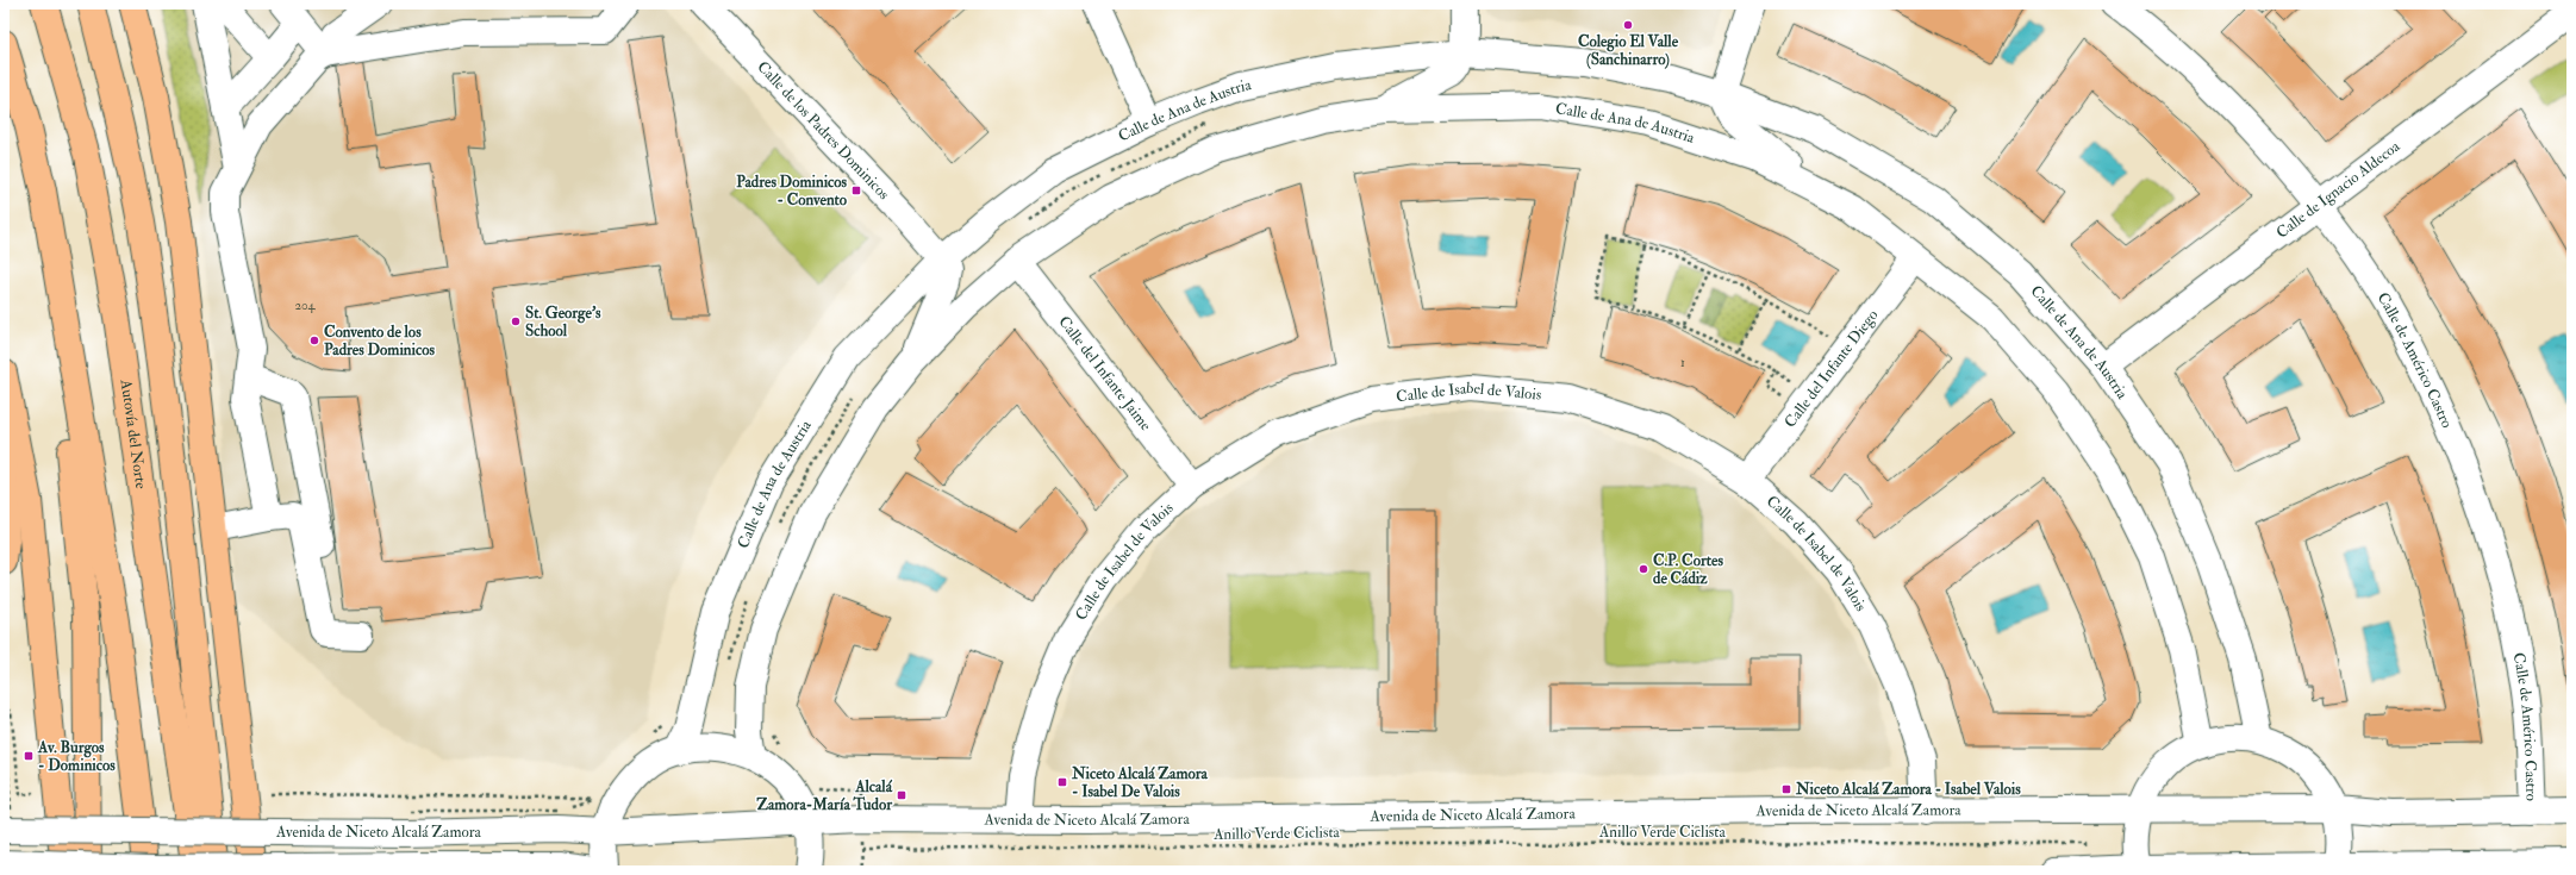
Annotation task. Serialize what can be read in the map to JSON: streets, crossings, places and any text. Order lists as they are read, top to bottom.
{
  "streets": {
    "highway": ["Autovía del Norte"],
    "street": [
      "Calle de Ana de Austria",
      "Calle de los Padres Dominicos",
      "Calle de Ignacio Aldecoa",
      "Calle de Américo Castro",
      "Calle del Infante Diego",
      "Calle del Infante Jaime",
      "Calle de Isabel de Valois",
      "Avenida de Niceto Alcalá Zamora"
    ],
    "path": ["Anillo Verde Ciclista"]
  },
  "crossings": [
    ["Calle de Ana de Austria", "Calle de los Padres Dominicos"],
    ["Calle de Ana de Austria", "Calle de Ignacio Aldecoa"],
    ["Calle de Ana de Austria", "Calle del Infante Diego"],
    ["Calle de Ana de Austria", "Calle del Infante Jaime"],
    ["Calle de Ignacio Aldecoa", "Calle de Américo Castro"],
    ["Calle de Américo Castro", "Avenida de Niceto Alcalá Zamora"],
    ["Calle del Infante Diego", "Calle de Isabel de Valois"],
    ["Calle del Infante Jaime", "Calle de Isabel de Valois"],
    ["Calle de Isabel de Valois", "Avenida de Niceto Alcalá Zamora"]
  ],
  "places": {
    "other": [
      "Colegio El Valle (Sanchinarro)",
      "St. George's School",
      "Convento de los Padres Dominicos",
      "C.P. Cortes de Cádiz"
    ],
    "transit": [
      "Padres Dominicos - Convento",
      "Av. Burgos - Dominicos",
      "Niceto Alcalá Zamora - Isabel De Valois",
      "Niceto Alcalá Zamora - Isabel Valois",
      "Alcalá Zamora-María Tudor"
    ]
  },
  "house_numbers": ["204", "1"]
}
